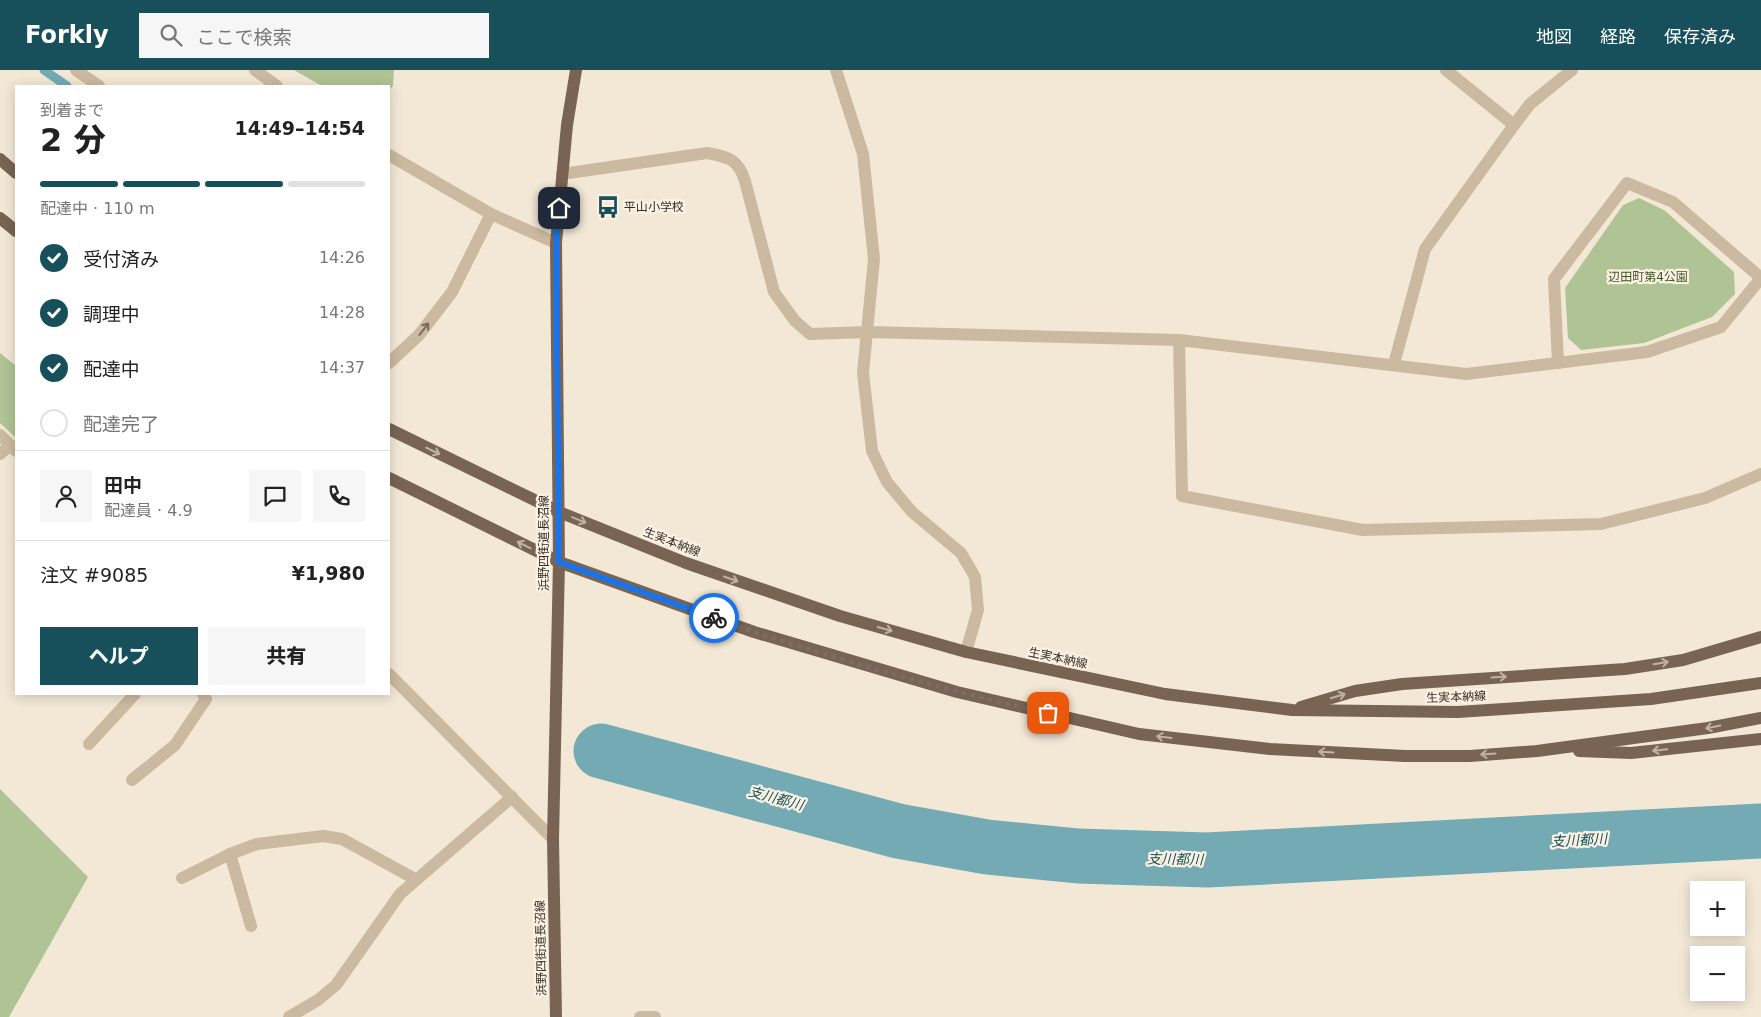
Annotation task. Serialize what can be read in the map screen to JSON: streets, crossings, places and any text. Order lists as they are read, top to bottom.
{
  "streets": {
    "main road": ["生実本納線", "浜野四街道長沼線"]
  },
  "crossings": [
    ["生実本納線", "浜野四街道長沼線"]
  ],
  "water": ["支川都川"],
  "parks": ["辺田町第4公園"],
  "places": {
    "bus stop": ["平山小学校"]
  },
  "page": {
    "header": "Forkly",
    "search": "ここで検索",
    "nav": ["地図", "経路", "保存済み"],
    "heading": ["2 分", "到着まで", "14:49–14:54"],
    "panel": [
      "田中",
      "配達員 · 4.9",
      "注文 #9085",
      "¥1,980"
    ],
    "bar": "配達中 · 110 m",
    "list": [
      ["受付済み", "14:26"],
      ["調理中", "14:28"],
      ["配達中", "14:37"],
      "配達完了"
    ],
    "buttons": ["ヘルプ", "共有"],
    "map_buttons": ["+", "−"]
  }
}
